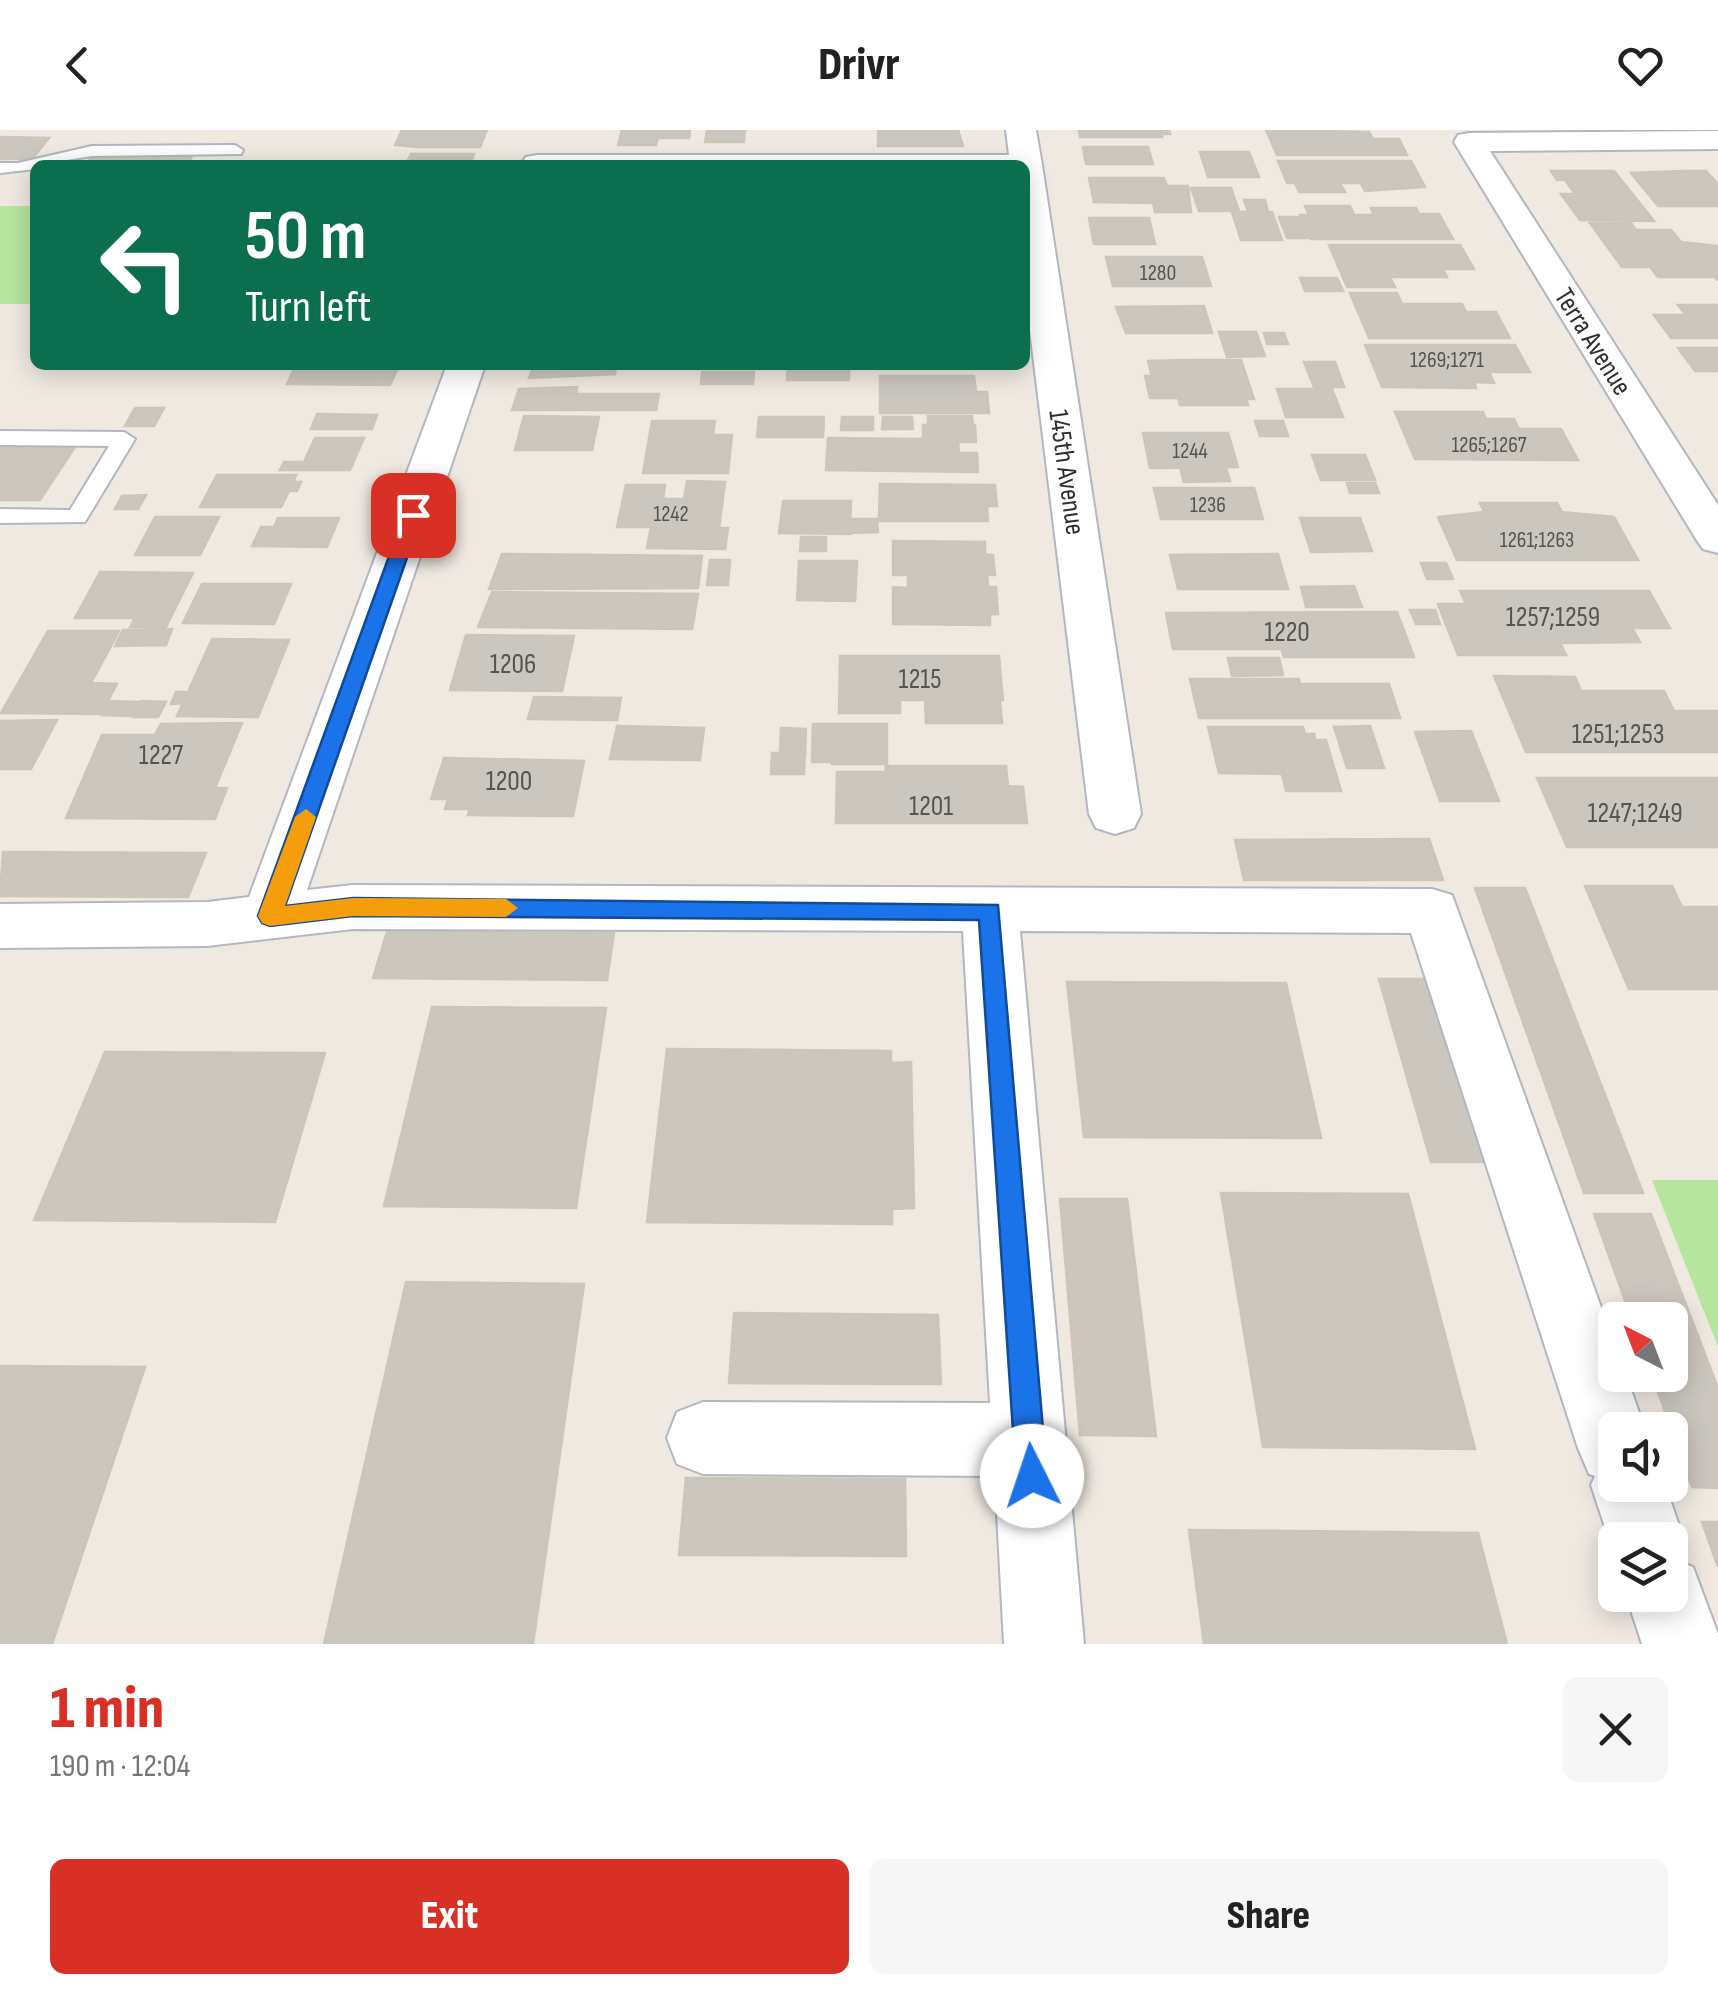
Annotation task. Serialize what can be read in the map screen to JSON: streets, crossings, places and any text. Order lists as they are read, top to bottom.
{
  "streets": {
    "street": ["Terra Avenue", "145th Avenue"]
  },
  "house_numbers": [
    "1280",
    "1269;1271",
    "1265;1267",
    "1244",
    "1236",
    "1242",
    "1261;1263",
    "1257;1259",
    "1220",
    "1206",
    "1215",
    "1251;1253",
    "1227",
    "1200",
    "1201",
    "1247;1249"
  ],
  "north": "top left",
  "page": {
    "header": "Drivr",
    "turn": ["50 m", "Turn left"],
    "heading": ["1 min", "190 m · 12:04"],
    "buttons": ["Exit", "Share"]
  }
}
